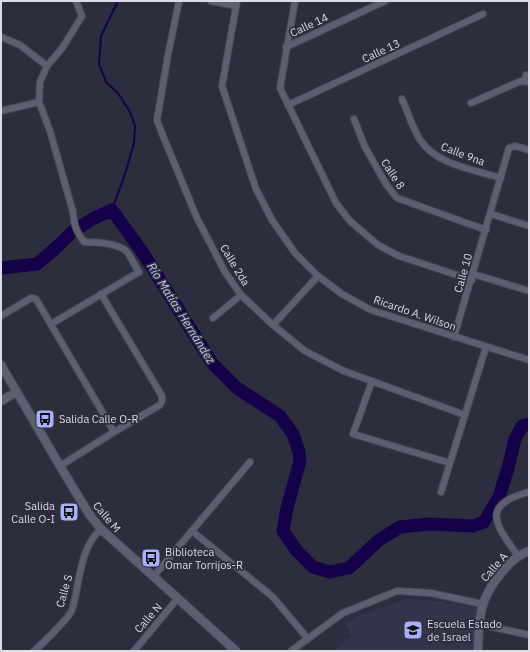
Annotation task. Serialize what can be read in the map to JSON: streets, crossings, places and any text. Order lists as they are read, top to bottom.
{
  "streets": {
    "street": [
      "Calle 14",
      "Calle 13",
      "Calle 9na",
      "Calle 8",
      "Calle 2da",
      "Calle 10",
      "Ricardo A. Wilson",
      "Calle M",
      "Calle A",
      "Calle S",
      "Calle N"
    ]
  },
  "crossings": [
    ["Calle 9na", "Calle 10"],
    ["Calle 8", "Calle 10"],
    ["Calle 10", "Ricardo A. Wilson"],
    ["Calle M", "Calle S"],
    ["Calle M", "Calle N"]
  ],
  "water": ["Río Matías Hernández"],
  "places": {
    "bus stop": ["Salida Calle O-R", "Salida Calle O-I", "Biblioteca Omar Torrijos-R"],
    "school or university": ["Escuela Estado de Israel"]
  }
}
